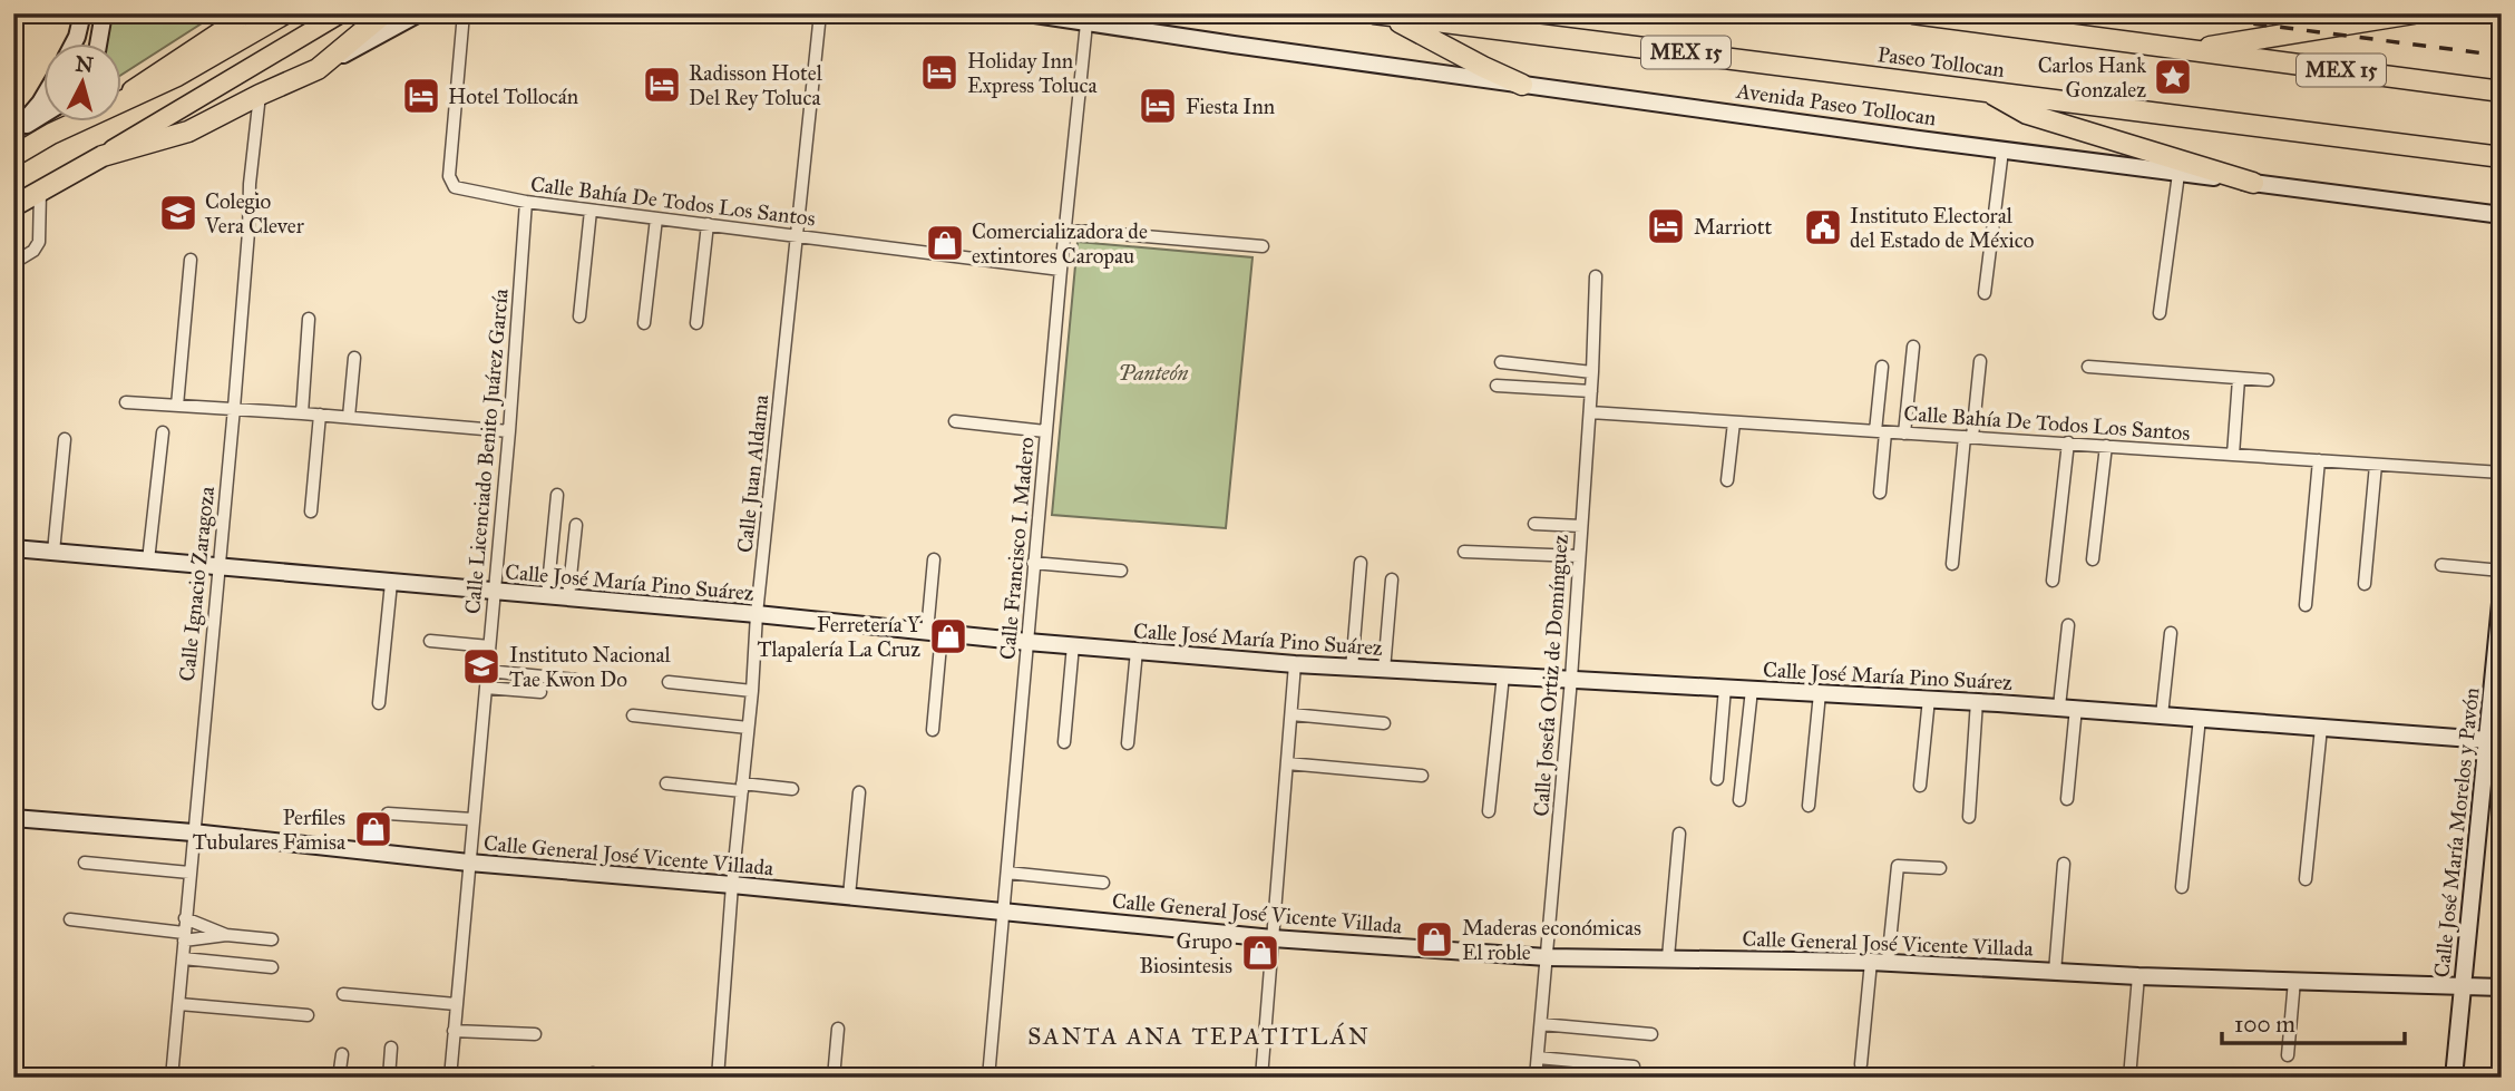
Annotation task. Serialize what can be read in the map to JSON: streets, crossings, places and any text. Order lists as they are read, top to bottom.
{
  "streets": {
    "highway": ["MEX 15", "Paseo Tollocan"],
    "main road": [
      "Avenida Paseo Tollocan",
      "Calle José María Pino Suárez",
      "Calle José María Morelos y Pavón",
      "Calle General José Vicente Villada"
    ],
    "street": [
      "Calle Bahía De Todos Los Santos",
      "Calle Licenciado Benito Juárez García",
      "Calle Juan Aldama",
      "Calle Francisco I. Madero",
      "Calle Ignacio Zaragoza",
      "Calle Josefa Ortiz de Domínguez"
    ]
  },
  "crossings": [
    ["Avenida Paseo Tollocan", "Calle Francisco I. Madero"],
    ["Calle Bahía De Todos Los Santos", "Calle Licenciado Benito Juárez García"],
    ["Calle Bahía De Todos Los Santos", "Calle Juan Aldama"],
    ["Calle Bahía De Todos Los Santos", "Calle Francisco I. Madero"],
    ["Calle Bahía De Todos Los Santos", "Calle Josefa Ortiz de Domínguez"],
    ["Calle Licenciado Benito Juárez García", "Calle José María Pino Suárez"],
    ["Calle Licenciado Benito Juárez García", "Calle General José Vicente Villada"],
    ["Calle Juan Aldama", "Calle José María Pino Suárez"],
    ["Calle Juan Aldama", "Calle General José Vicente Villada"],
    ["Calle Francisco I. Madero", "Calle José María Pino Suárez"],
    ["Calle Francisco I. Madero", "Calle General José Vicente Villada"],
    ["Calle José María Pino Suárez", "Calle Ignacio Zaragoza"],
    ["Calle José María Pino Suárez", "Calle Josefa Ortiz de Domínguez"],
    ["Calle José María Pino Suárez", "Calle José María Morelos y Pavón"],
    ["Calle Ignacio Zaragoza", "Calle General José Vicente Villada"],
    ["Calle Josefa Ortiz de Domínguez", "Calle General José Vicente Villada"],
    ["Calle José María Morelos y Pavón", "Calle General José Vicente Villada"]
  ],
  "districts": ["SANTA ANA TEPATITLÁN"],
  "parks": ["Panteón"],
  "places": {
    "hotel": [
      "Holiday Inn Express Toluca",
      "Radisson Hotel Del Rey Toluca",
      "Hotel Tollocán",
      "Fiesta Inn",
      "Marriott"
    ],
    "place": ["Carlos Hank Gonzalez"],
    "school or university": ["Colegio Vera Clever", "Instituto Nacional Tae Kwon Do"],
    "public building": ["Instituto Electoral del Estado de México"],
    "shop": [
      "Comercializadora de extintores Caropau",
      "Ferretería Y Tlapalería La Cruz",
      "Perfiles Tubulares Famisa",
      "Maderas económicas El roble",
      "Grupo Biosintesis"
    ]
  },
  "scale_bar": "100 m",
  "north": "top"
}
